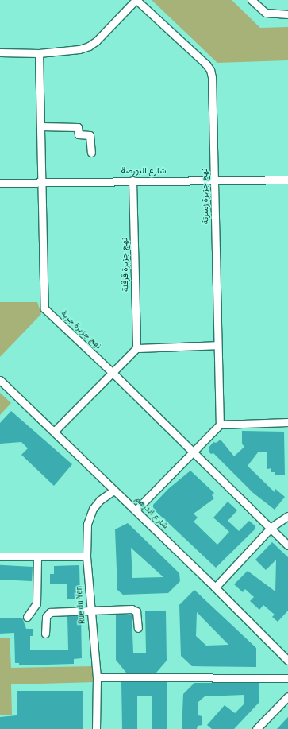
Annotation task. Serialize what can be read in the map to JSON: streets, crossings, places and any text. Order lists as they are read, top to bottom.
{
  "streets": {
    "street": [
      "شارع البورصة",
      "نهج جزيرة زمبرتة",
      "نهج جزيرة قرقنة",
      "نهج جزيرة جربة",
      "شارع الدرهم",
      "Rue du Yen"
    ]
  },
  "crossings": [
    ["شارع البورصة", "نهج جزيرة زمبرتة"],
    ["شارع البورصة", "نهج جزيرة قرقنة"],
    ["شارع البورصة", "نهج جزيرة جربة"],
    ["شارع الدرهم", "Rue du Yen"]
  ]
}
